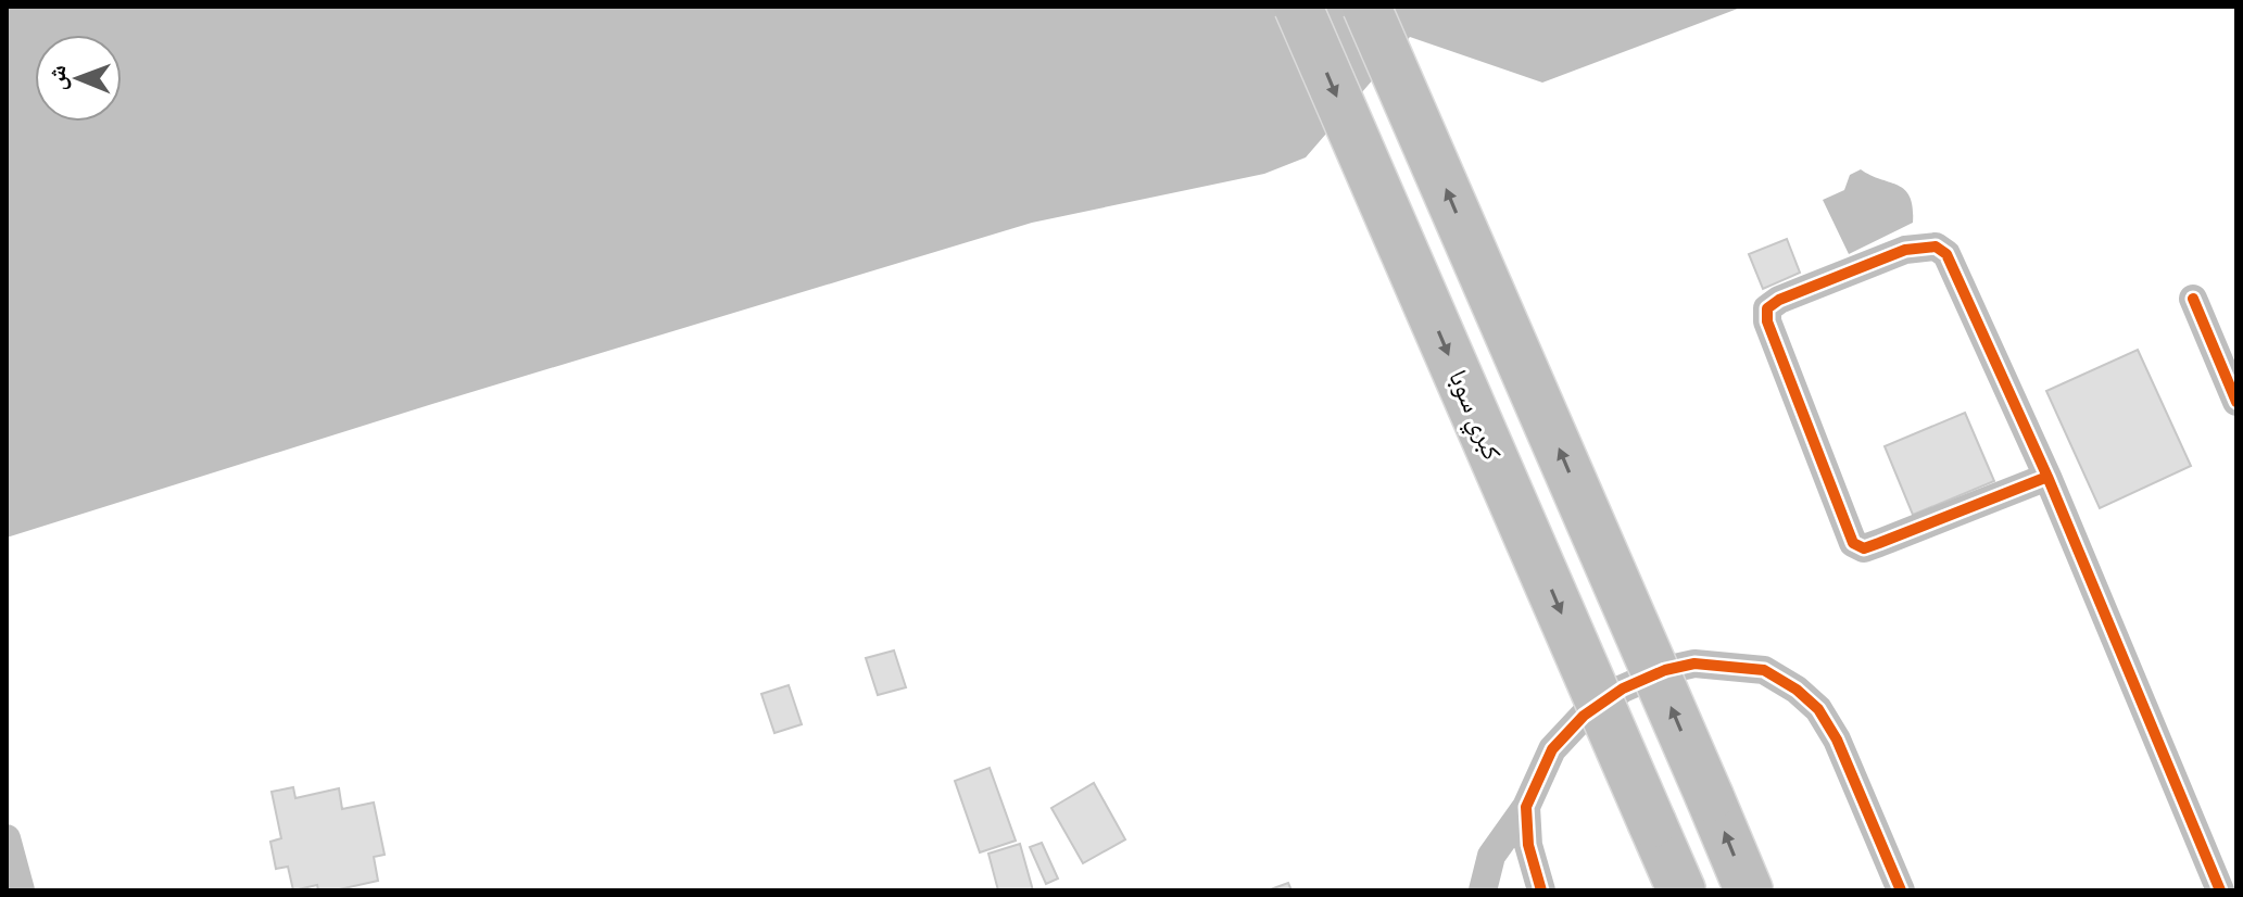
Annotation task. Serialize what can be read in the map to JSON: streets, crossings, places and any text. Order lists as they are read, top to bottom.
{
  "streets": {
    "highway": ["كبري سوبا"]
  },
  "north": "left"
}
